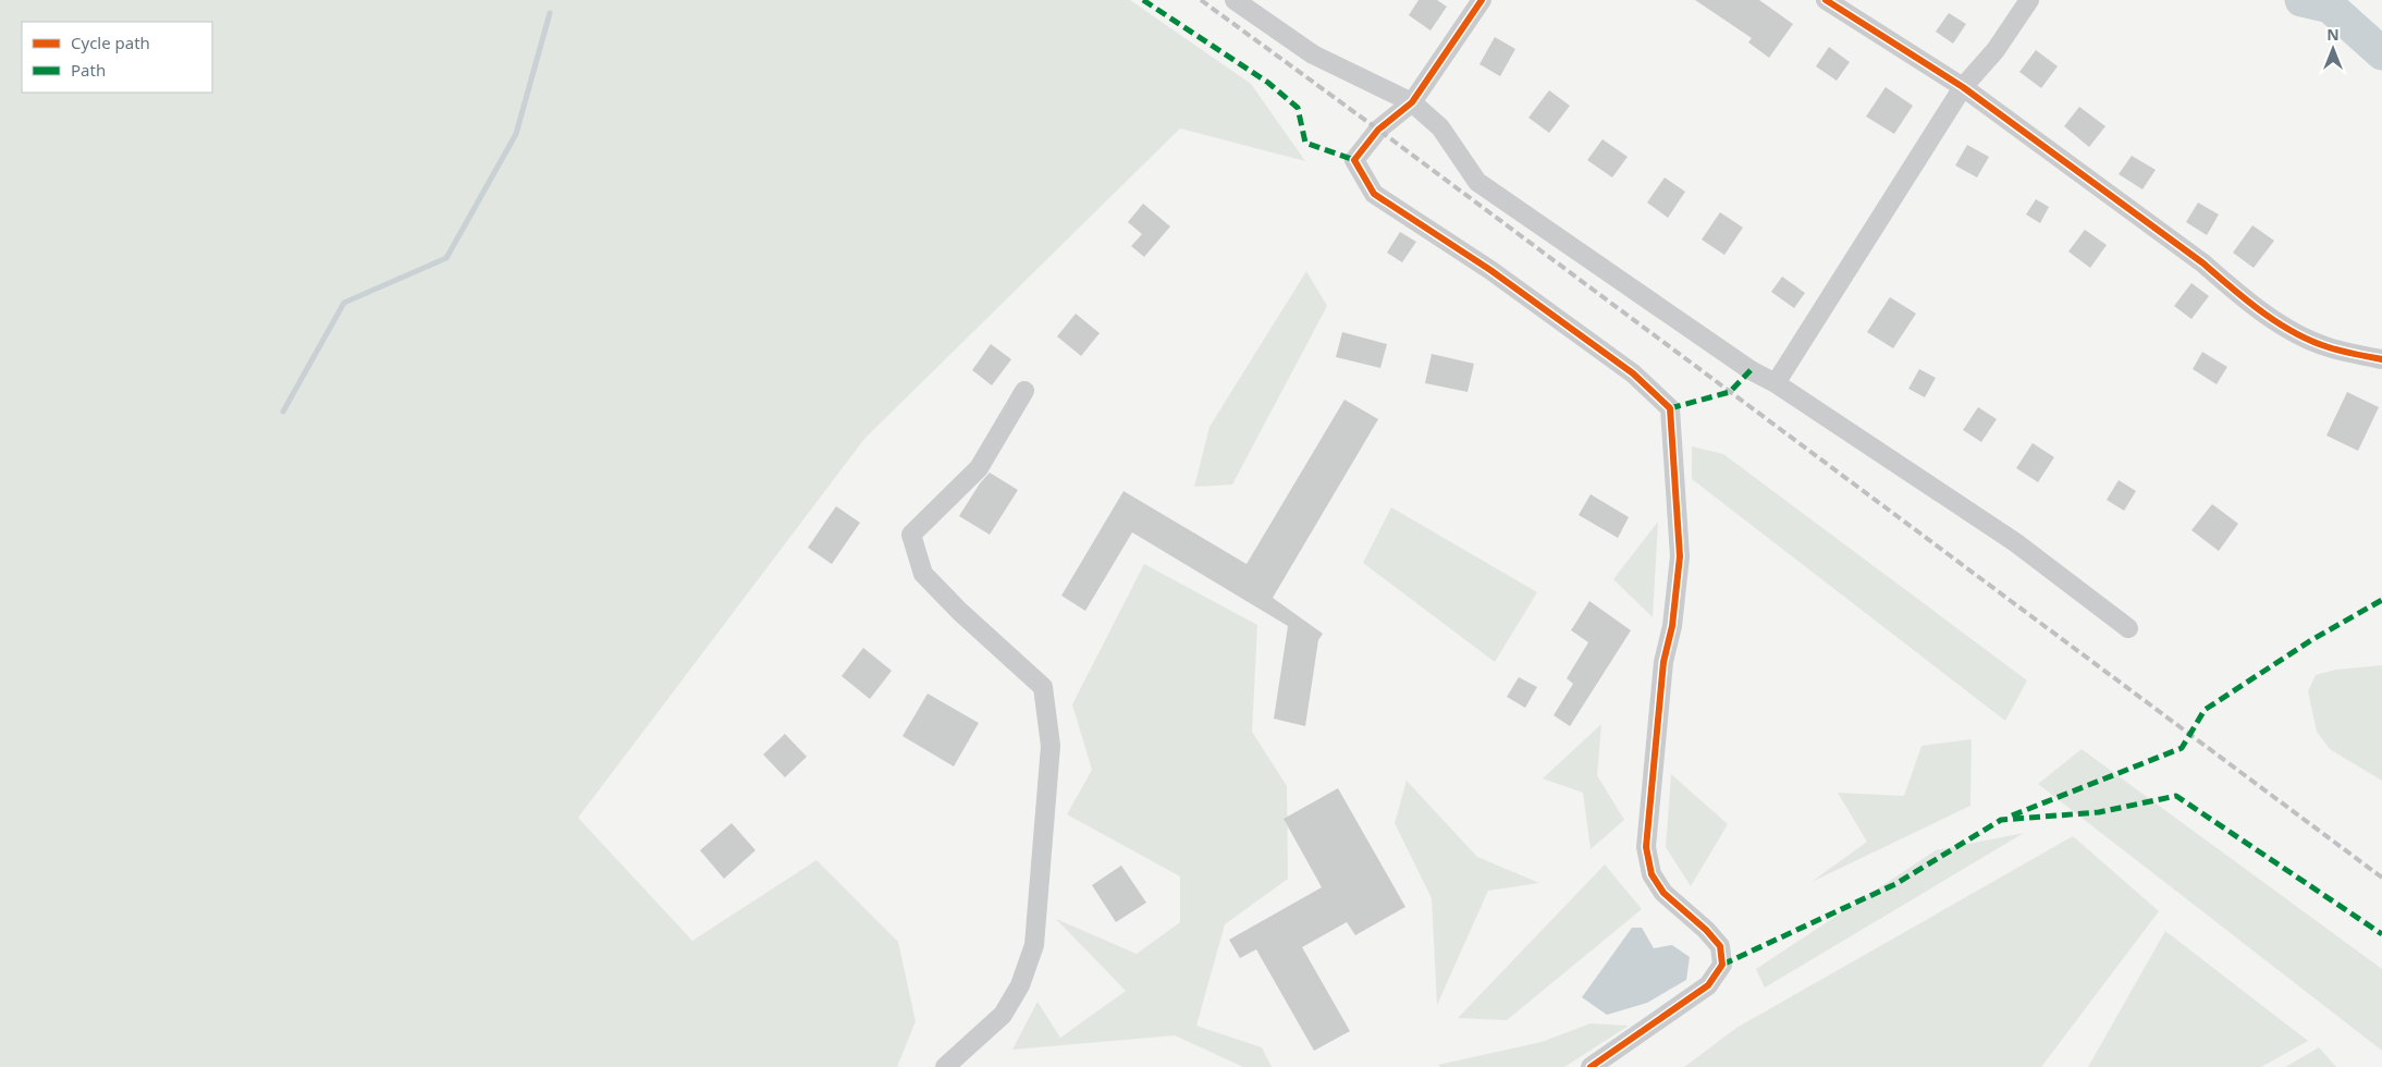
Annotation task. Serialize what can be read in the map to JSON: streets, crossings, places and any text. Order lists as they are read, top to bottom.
{
  "legend": ["Cycle path", "Path"],
  "north": "top"
}
